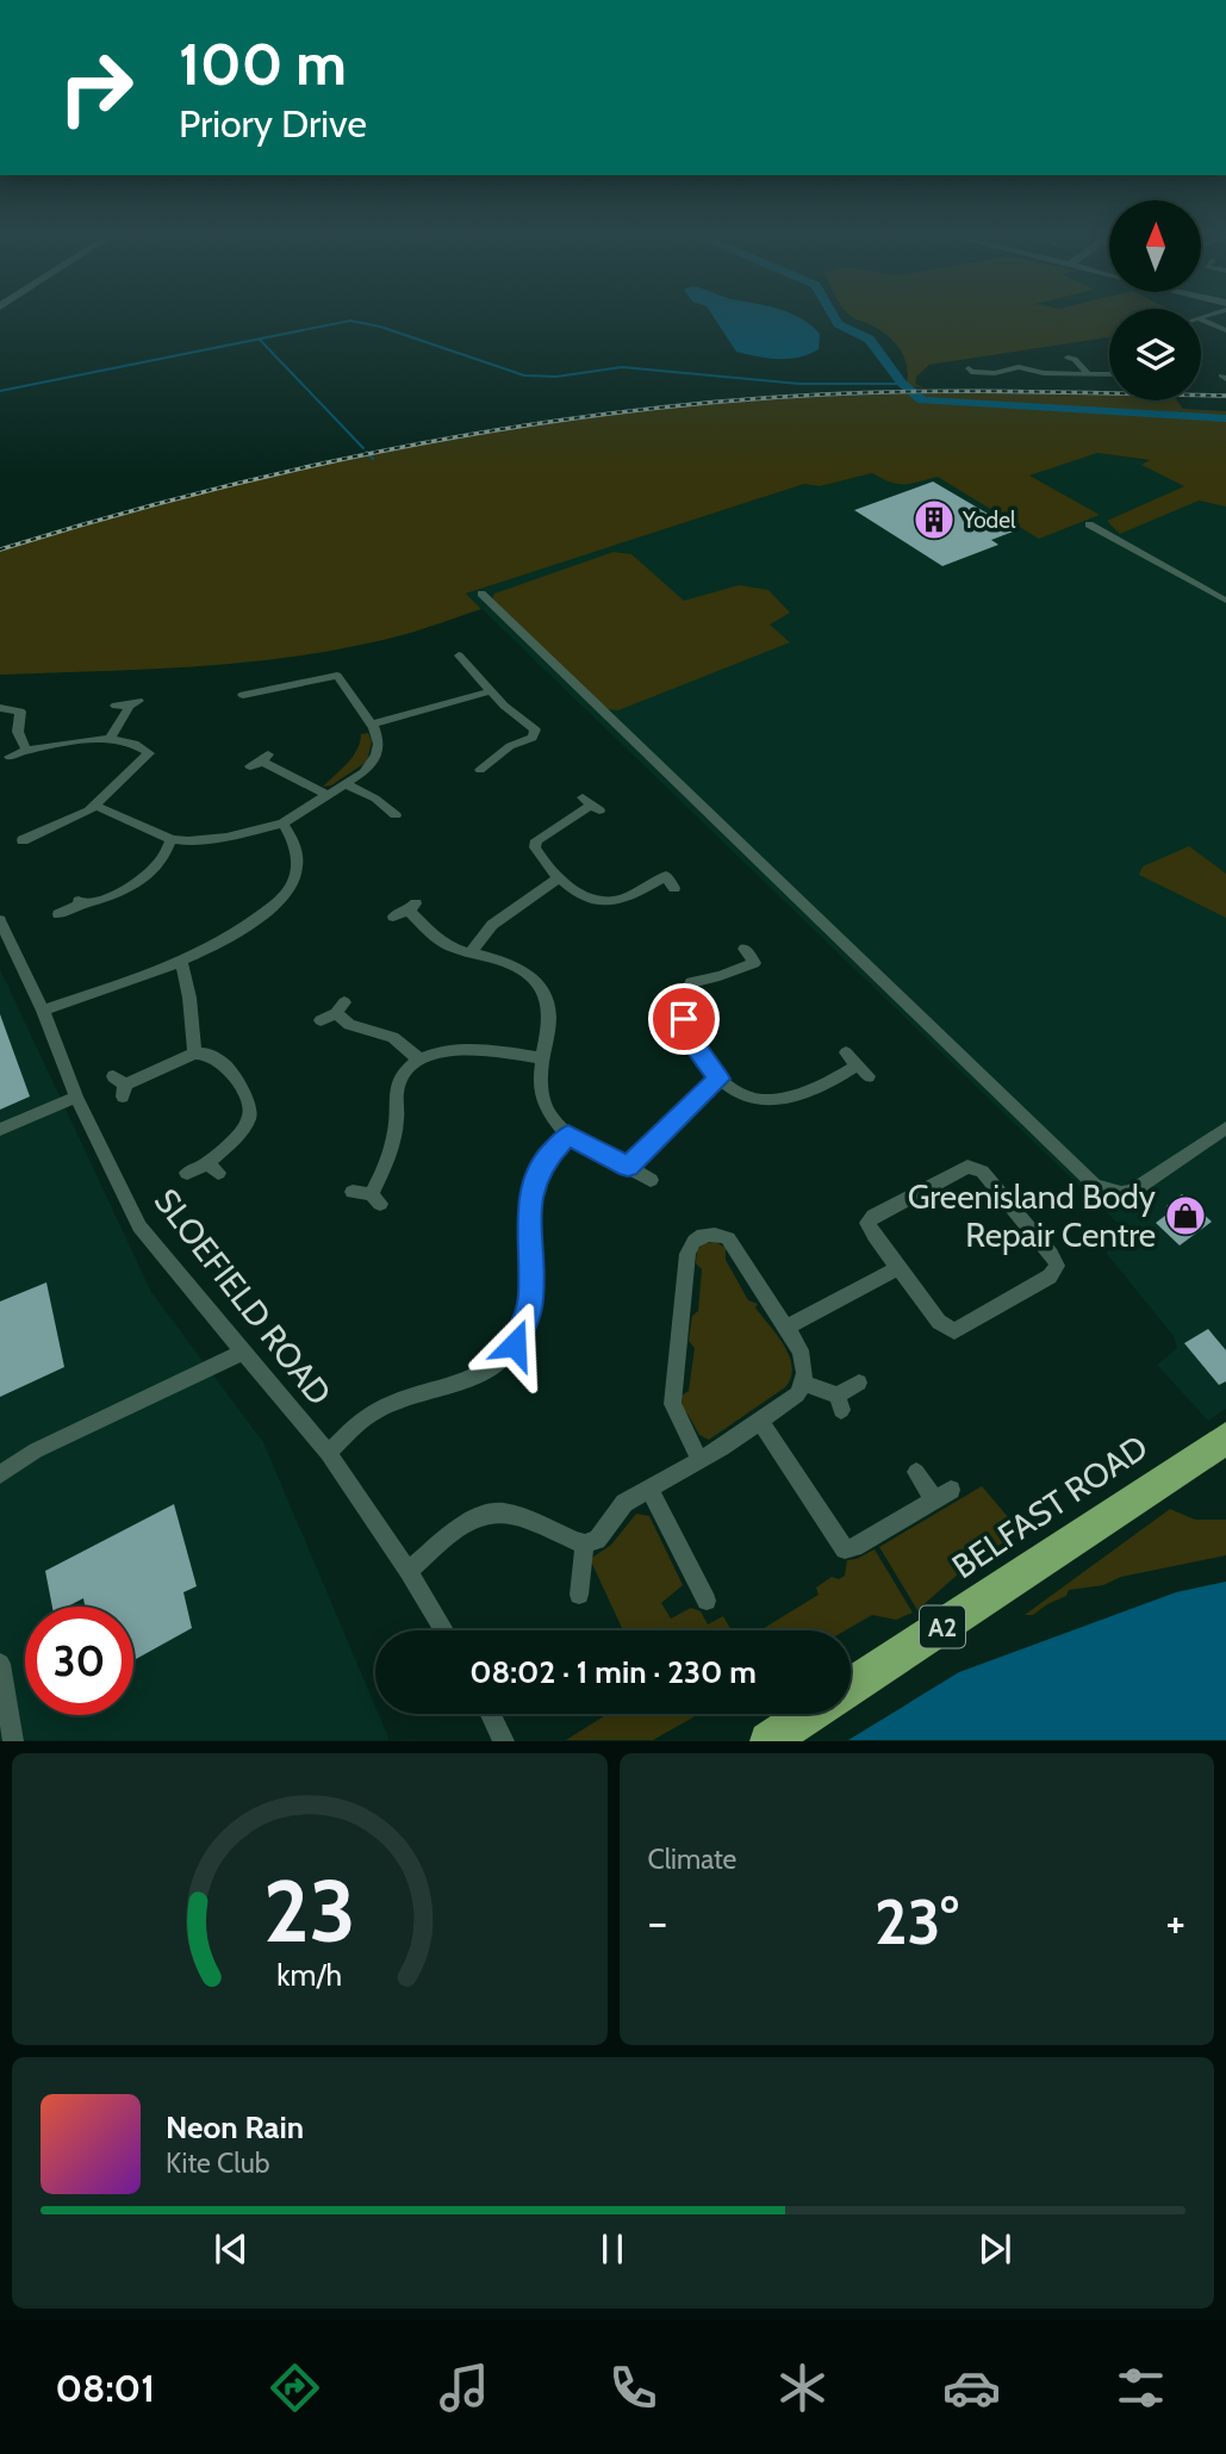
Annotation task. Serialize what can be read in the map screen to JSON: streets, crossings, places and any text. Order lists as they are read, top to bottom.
{
  "streets": {
    "highway": ["BELFAST ROAD", "A2"],
    "street": ["SLOEFIELD ROAD"]
  },
  "places": {
    "building": ["Yodel"],
    "shop": ["Greenisland Body Repair Centre"]
  },
  "north": "top",
  "page": {
    "turn": ["100 m", "Priory Drive"],
    "limit": "30",
    "trip": "08:02 · 1 min · 230 m",
    "tile": "Climate",
    "heat": ["−", "23°", "+"],
    "song": ["Neon Rain", "Kite Club"],
    "tabs": "08:01",
    "gauge": ["23", "km/h"]
  }
}
